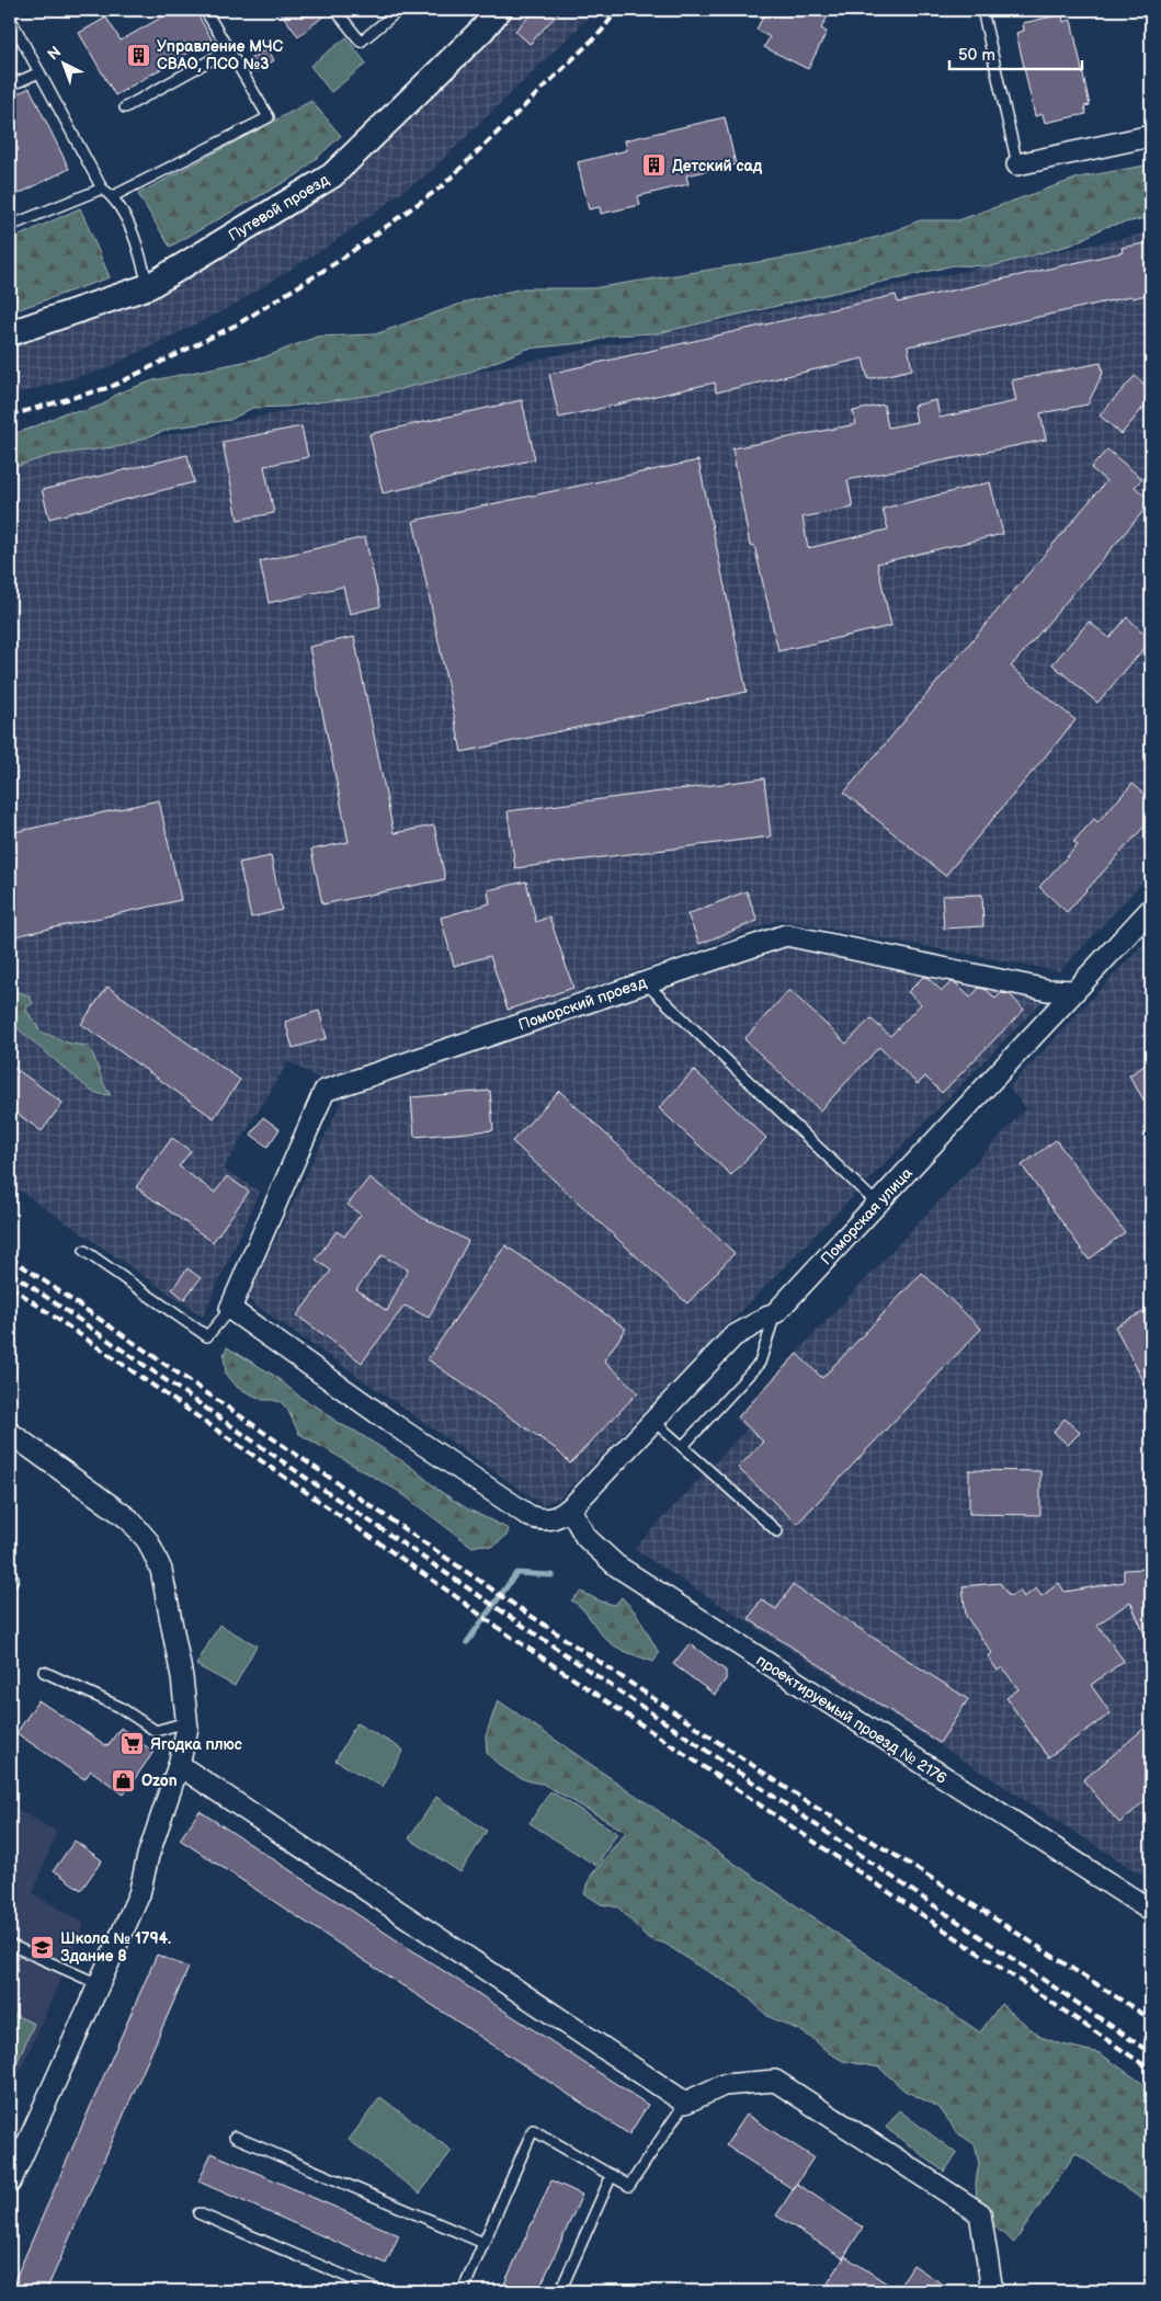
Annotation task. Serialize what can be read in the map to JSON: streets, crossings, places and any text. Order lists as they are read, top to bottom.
{
  "streets": {
    "street": [
      "Путевой проезд",
      "Поморский проезд",
      "Поморская улица",
      "проектируемый проезд № 2176"
    ]
  },
  "crossings": [
    ["Поморский проезд", "Поморская улица"],
    ["Поморская улица", "проектируемый проезд № 2176"]
  ],
  "places": {
    "building": ["Управление МЧС СВАО, ПСО №3", "Детский сад"],
    "supermarket": ["Ягодка плюс"],
    "shop": ["Ozon"],
    "school or university": ["Школа № 1794. Здание 8"]
  },
  "scale_bar": "50 m",
  "north": "top left"
}
